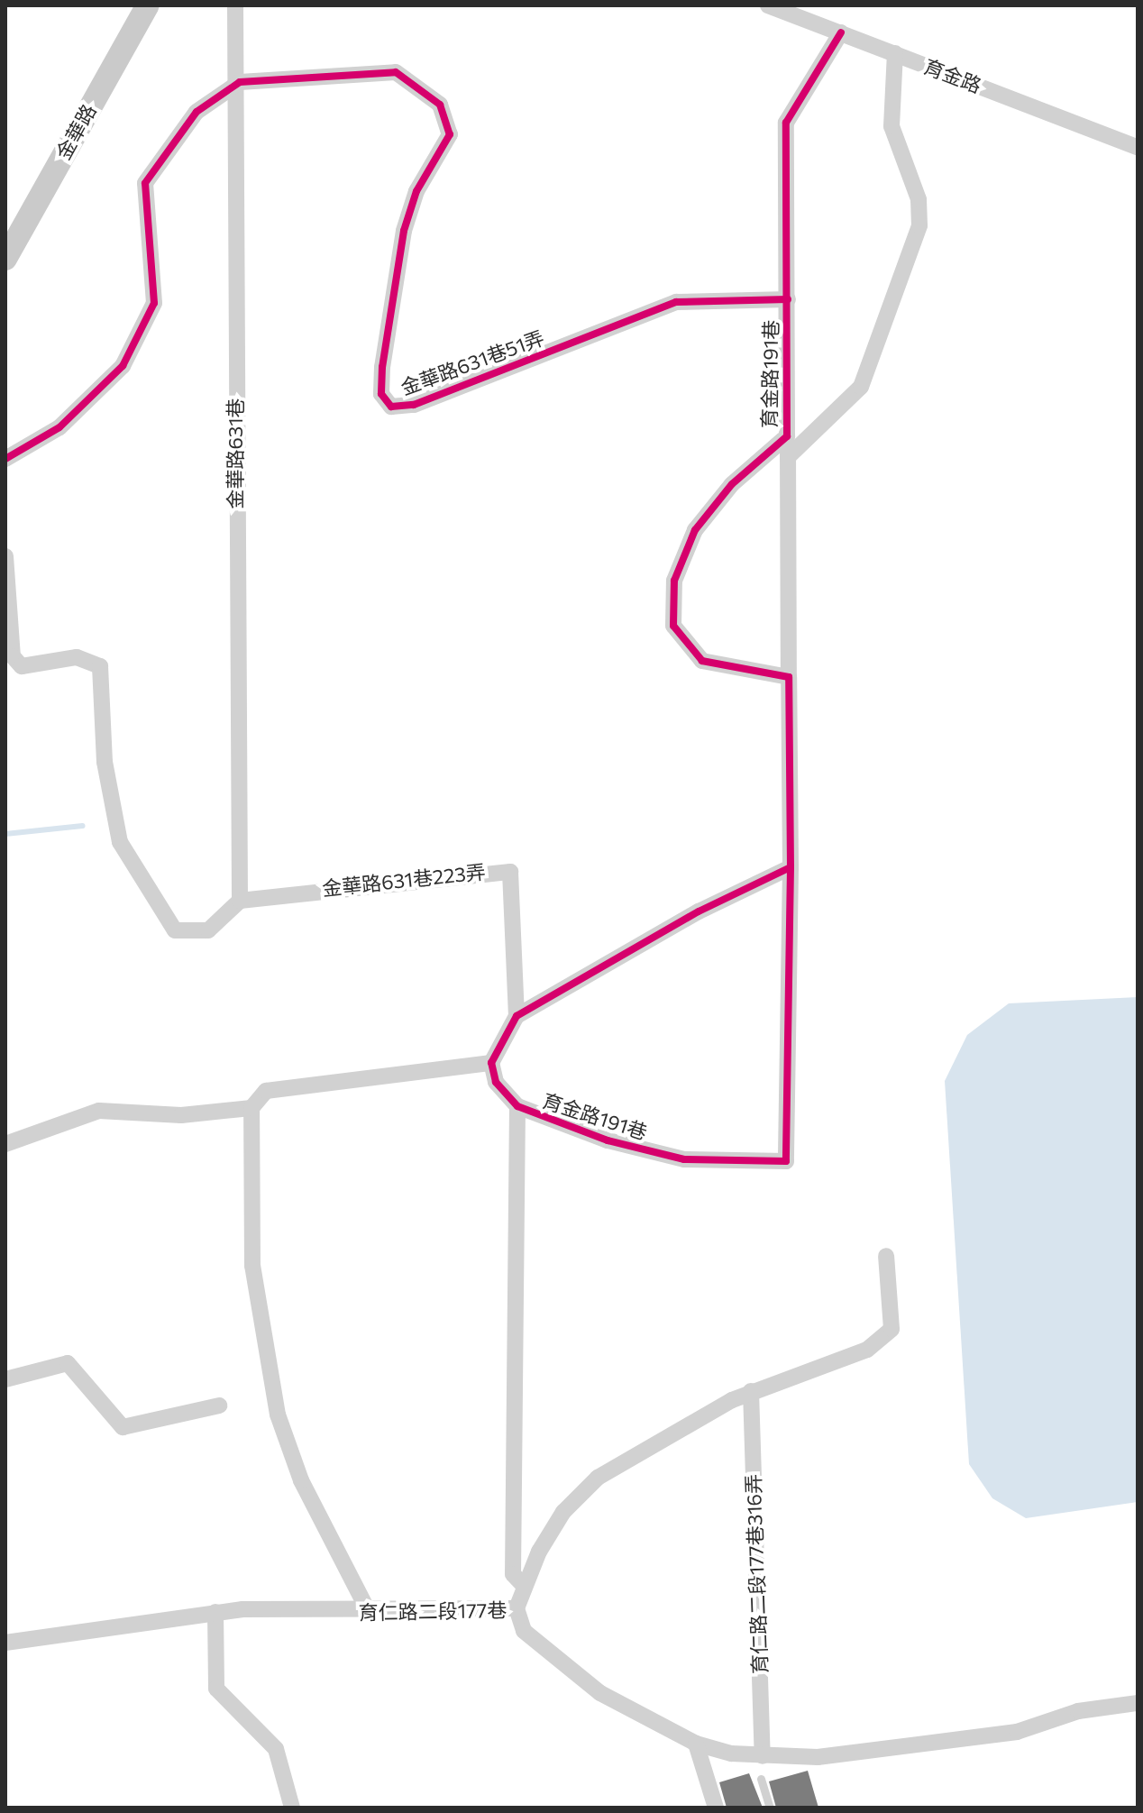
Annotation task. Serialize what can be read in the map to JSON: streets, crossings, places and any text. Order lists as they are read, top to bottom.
{
  "streets": {
    "street": [
      "育金路",
      "金華路",
      "金華路631巷51弄",
      "育金路191巷",
      "金華路631巷",
      "金華路631巷223弄",
      "育仁路二段177巷316弄",
      "育仁路二段177巷"
    ]
  },
  "crossings": [
    ["育金路", "育金路191巷"],
    ["金華路631巷51弄", "育金路191巷"],
    ["金華路631巷51弄", "金華路631巷"],
    ["金華路631巷", "金華路631巷223弄"],
    ["育仁路二段177巷316弄", "育仁路二段177巷"]
  ]
}
